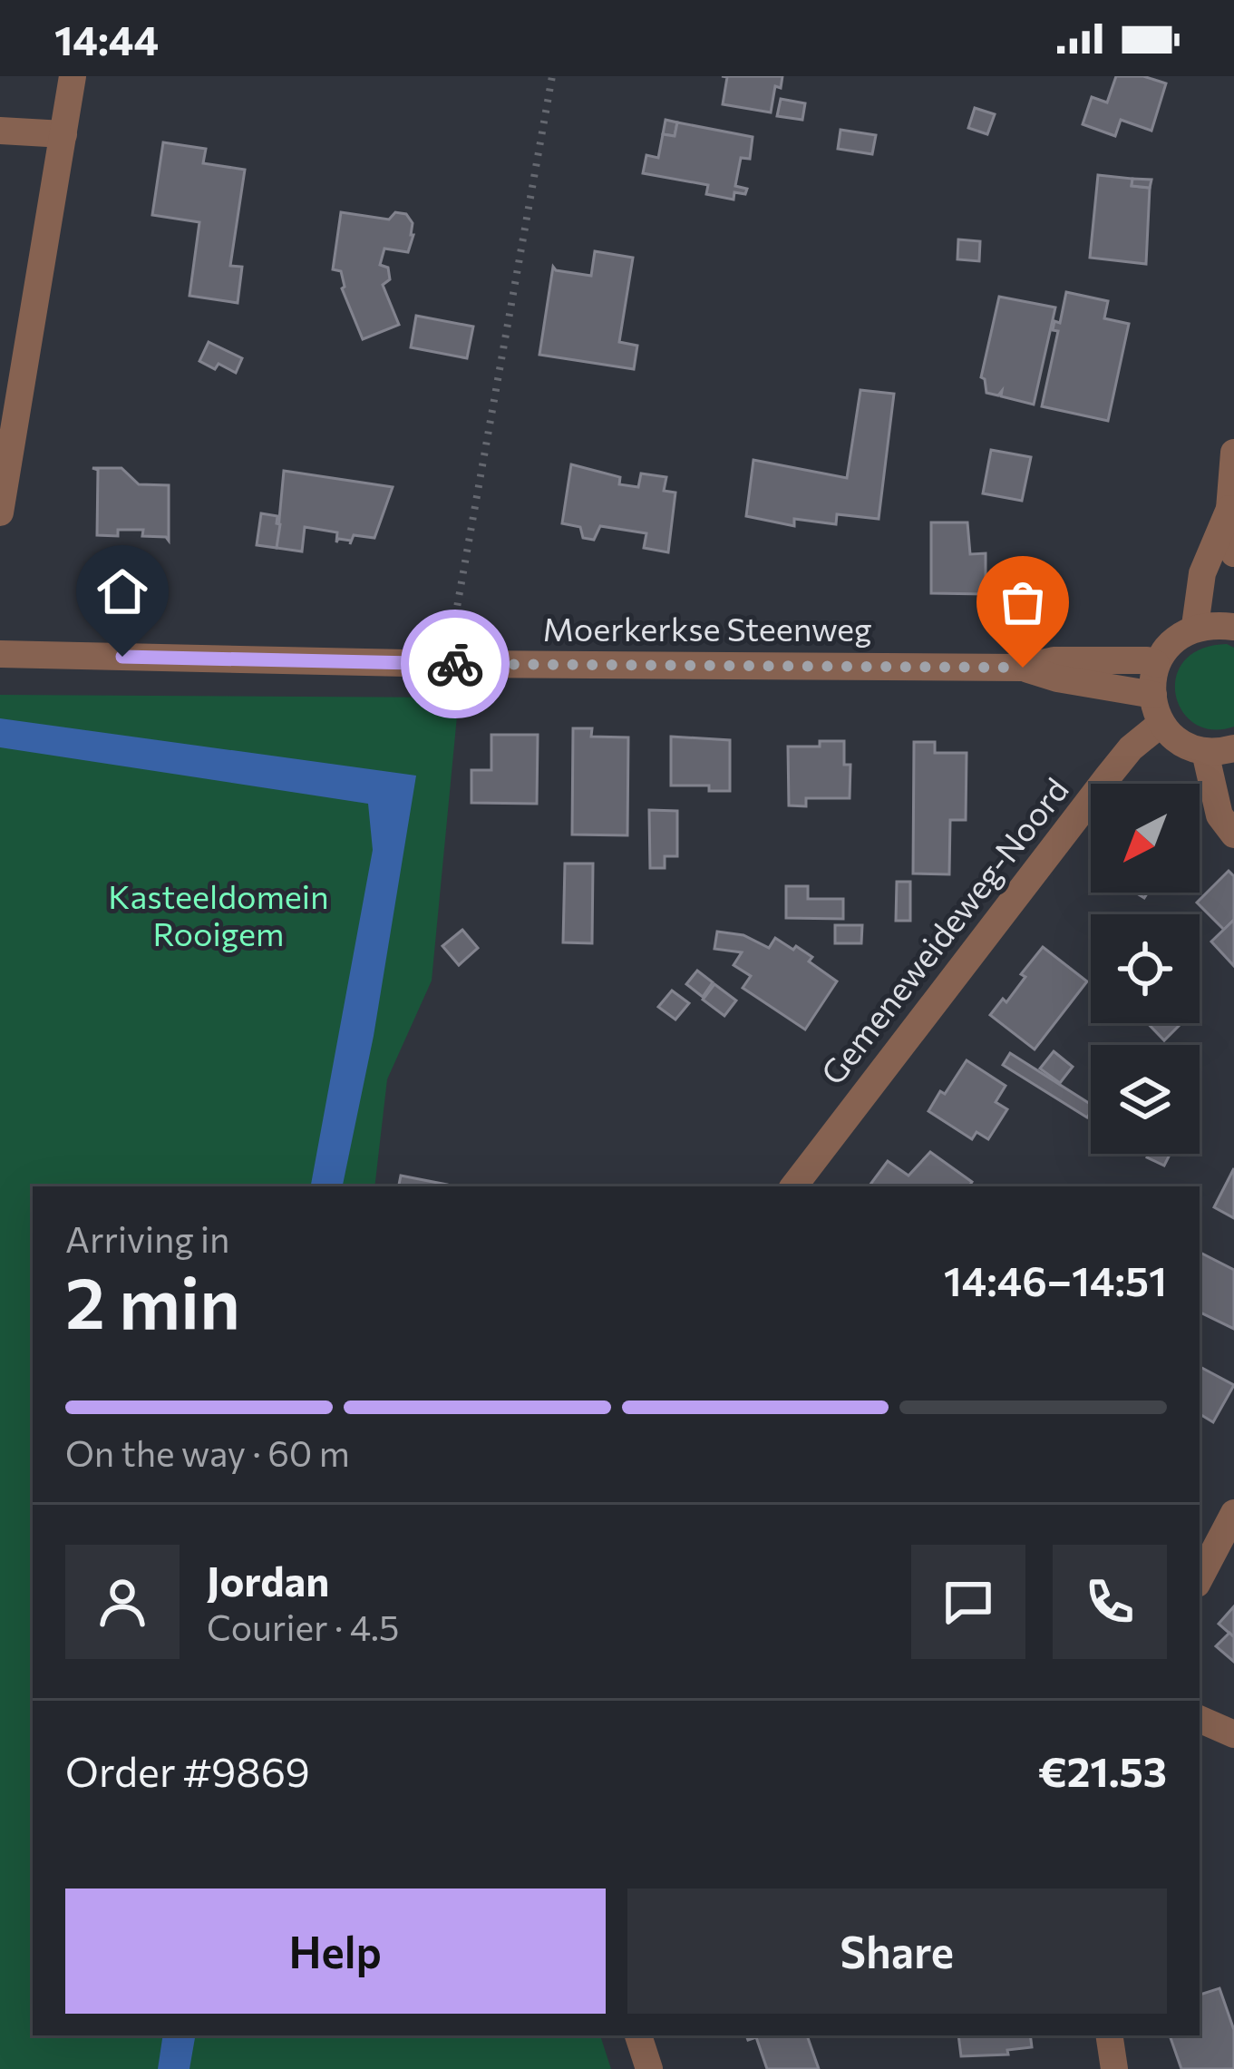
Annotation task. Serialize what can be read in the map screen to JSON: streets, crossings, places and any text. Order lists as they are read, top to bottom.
{
  "streets": {
    "street": ["Moerkerkse Steenweg", "Gemeneweideweg-Noord"]
  },
  "parks": ["Kasteeldomein Rooigem"],
  "north": "bottom left",
  "page": {
    "status": "14:44",
    "heading": ["2 min", "Arriving in", "14:46–14:51"],
    "panel": [
      "Jordan",
      "Courier · 4.5",
      "Order #9869",
      "€21.53"
    ],
    "bar": "On the way · 60 m",
    "buttons": ["Help", "Share"]
  }
}
